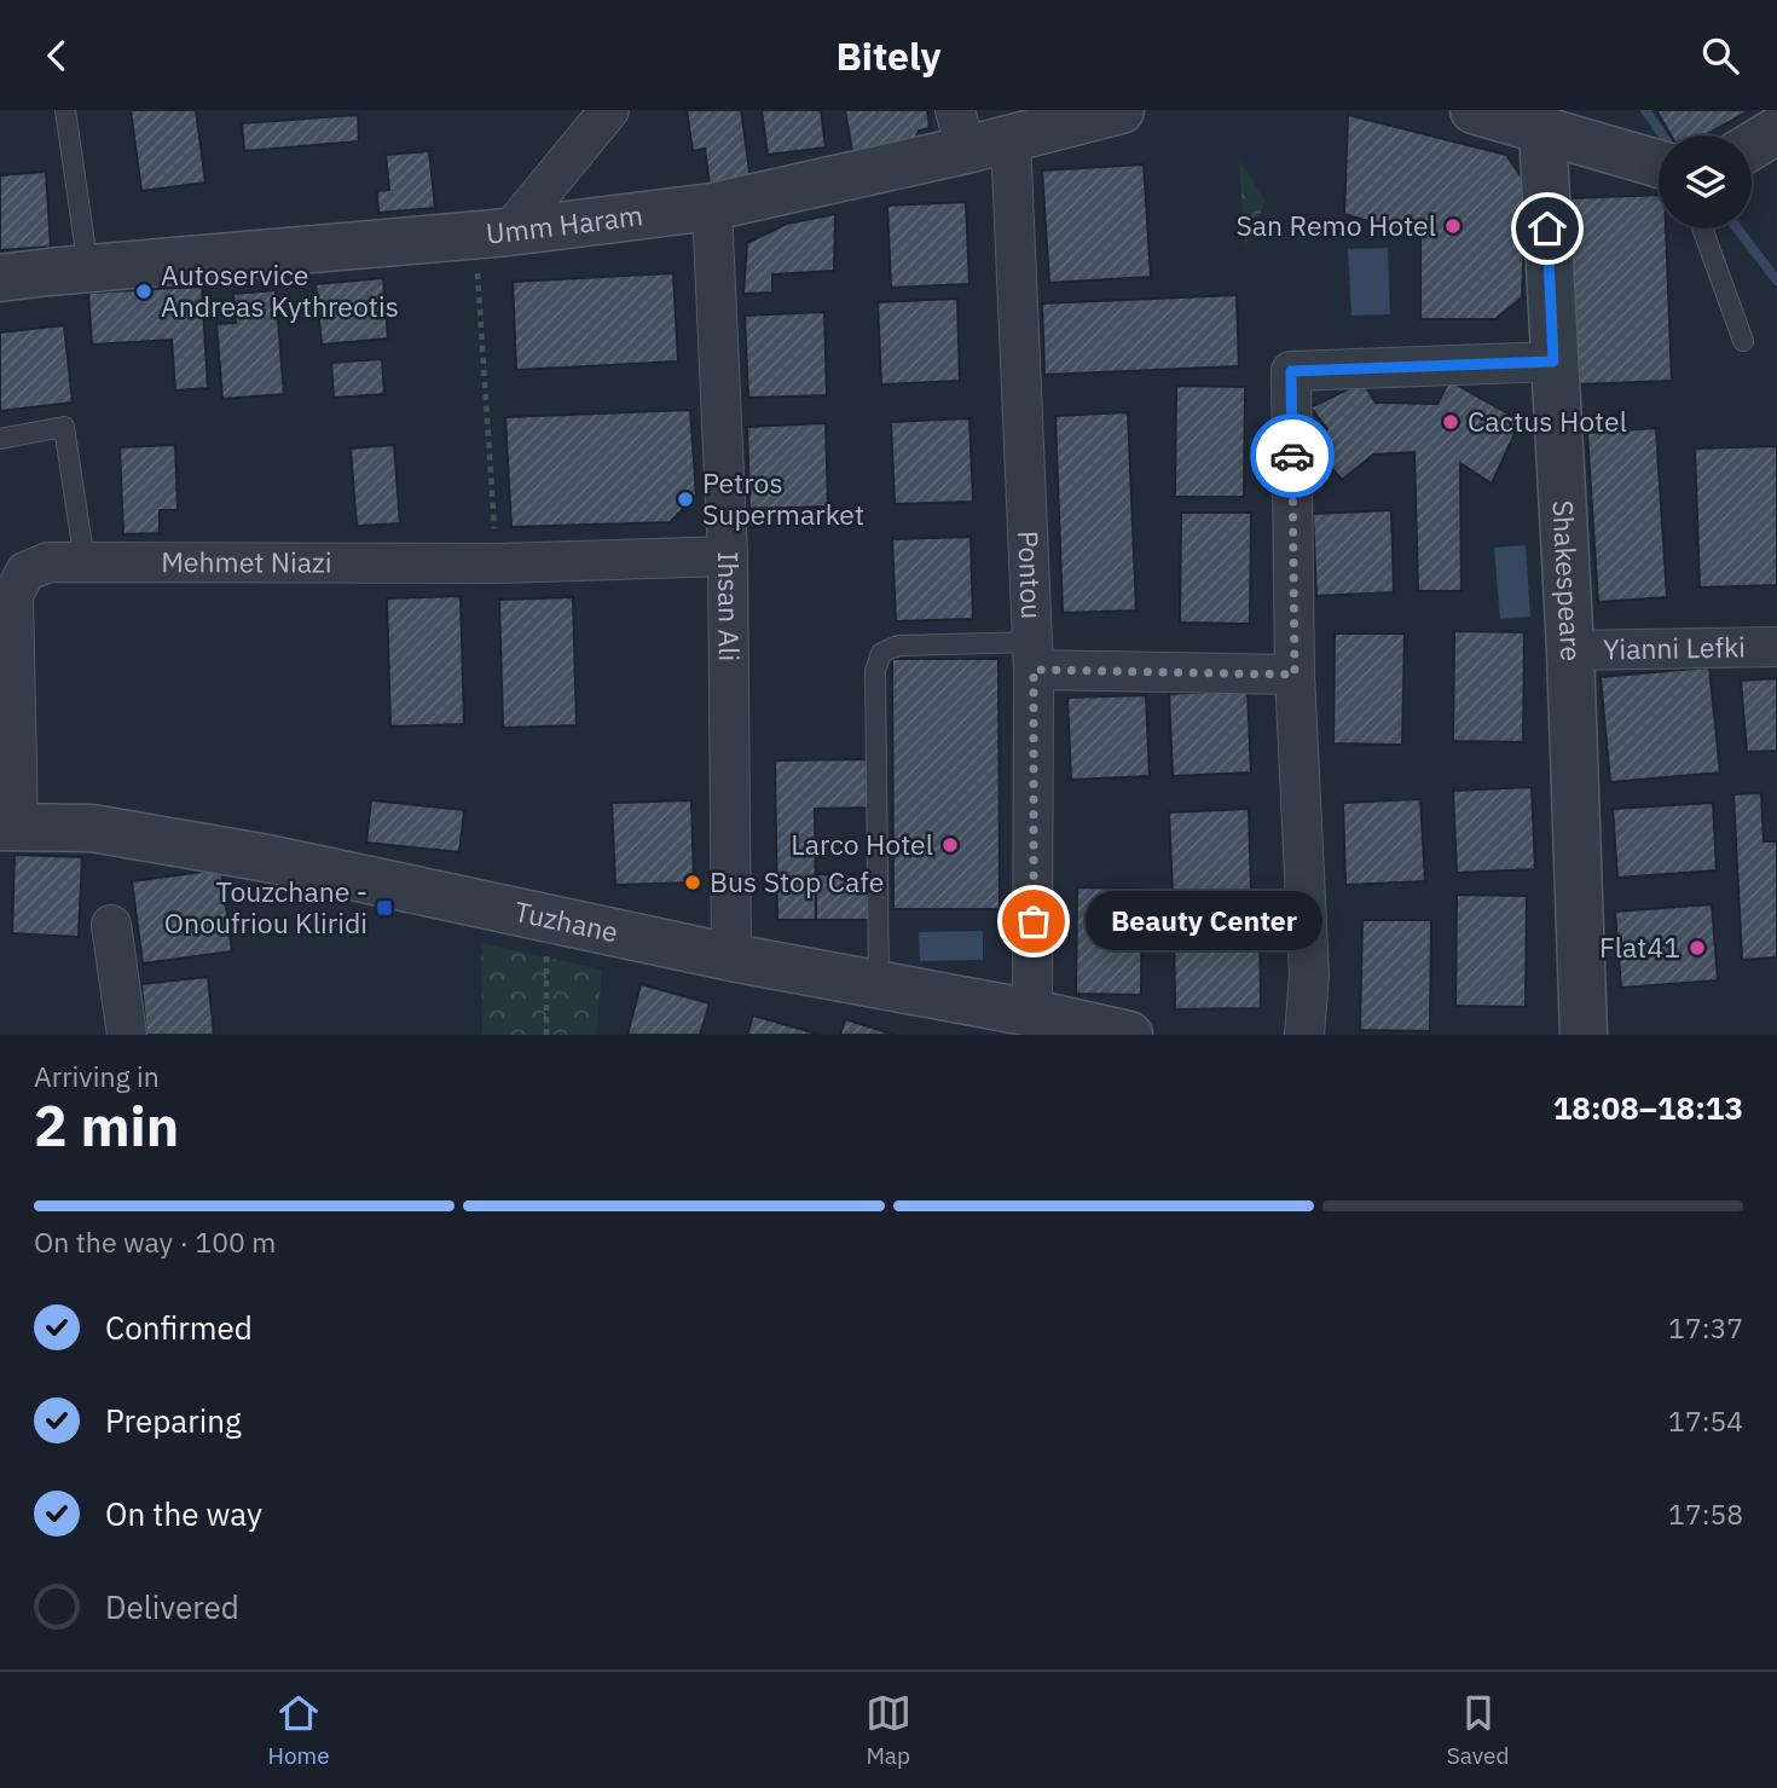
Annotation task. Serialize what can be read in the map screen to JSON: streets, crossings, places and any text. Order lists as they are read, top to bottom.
{
  "streets": {
    "street": [
      "Umm Haram",
      "Mehmet Niazi",
      "Pontou",
      "Shakespeare",
      "Ihsan Ali",
      "Yianni Lefki",
      "Tuzhane"
    ]
  },
  "crossings": [
    ["Umm Haram", "Pontou"],
    ["Umm Haram", "Ihsan Ali"],
    ["Mehmet Niazi", "Ihsan Ali"],
    ["Mehmet Niazi", "Tuzhane"],
    ["Pontou", "Tuzhane"],
    ["Shakespeare", "Yianni Lefki"],
    ["Ihsan Ali", "Tuzhane"]
  ],
  "places": {
    "other": [
      "San Remo Hotel",
      "Autoservice Andreas Kythreotis",
      "Cactus Hotel",
      "Petros Supermarket",
      "Larco Hotel",
      "Bus Stop Cafe",
      "Beauty Center",
      "Flat41"
    ],
    "transit": ["Touzchane - Onoufriou Kliridi"]
  },
  "page": {
    "header": "Bitely",
    "bubble": "Beauty Center",
    "heading": ["2 min", "Arriving in", "18:08–18:13"],
    "bar": "On the way · 100 m",
    "list": [
      ["Confirmed", "17:37"],
      ["Preparing", "17:54"],
      ["On the way", "17:58"],
      "Delivered"
    ],
    "tabs": ["Home", "Map", "Saved"]
  }
}
